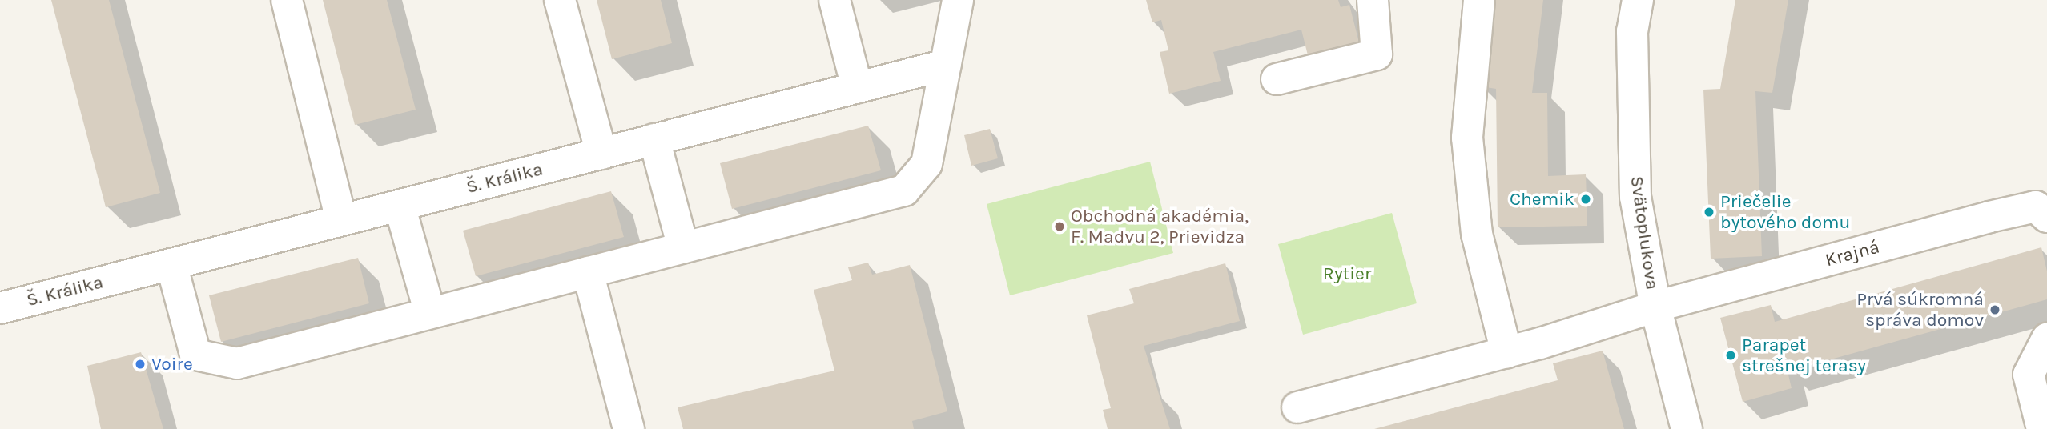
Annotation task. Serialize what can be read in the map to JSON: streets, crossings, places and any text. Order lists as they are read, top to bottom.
{
  "streets": {
    "street": ["Š. Králika", "Svätoplukova", "Krajná"]
  },
  "crossings": [
    ["Svätoplukova", "Krajná"]
  ],
  "parks": ["Rytier"],
  "places": [
    "Chemik",
    "Priečelie bytového domu",
    "Obchodná akadémia, F. Madvu 2, Prievidza",
    "Prvá súkromná správa domov",
    "Parapet strešnej terasy",
    "Voire"
  ]
}
